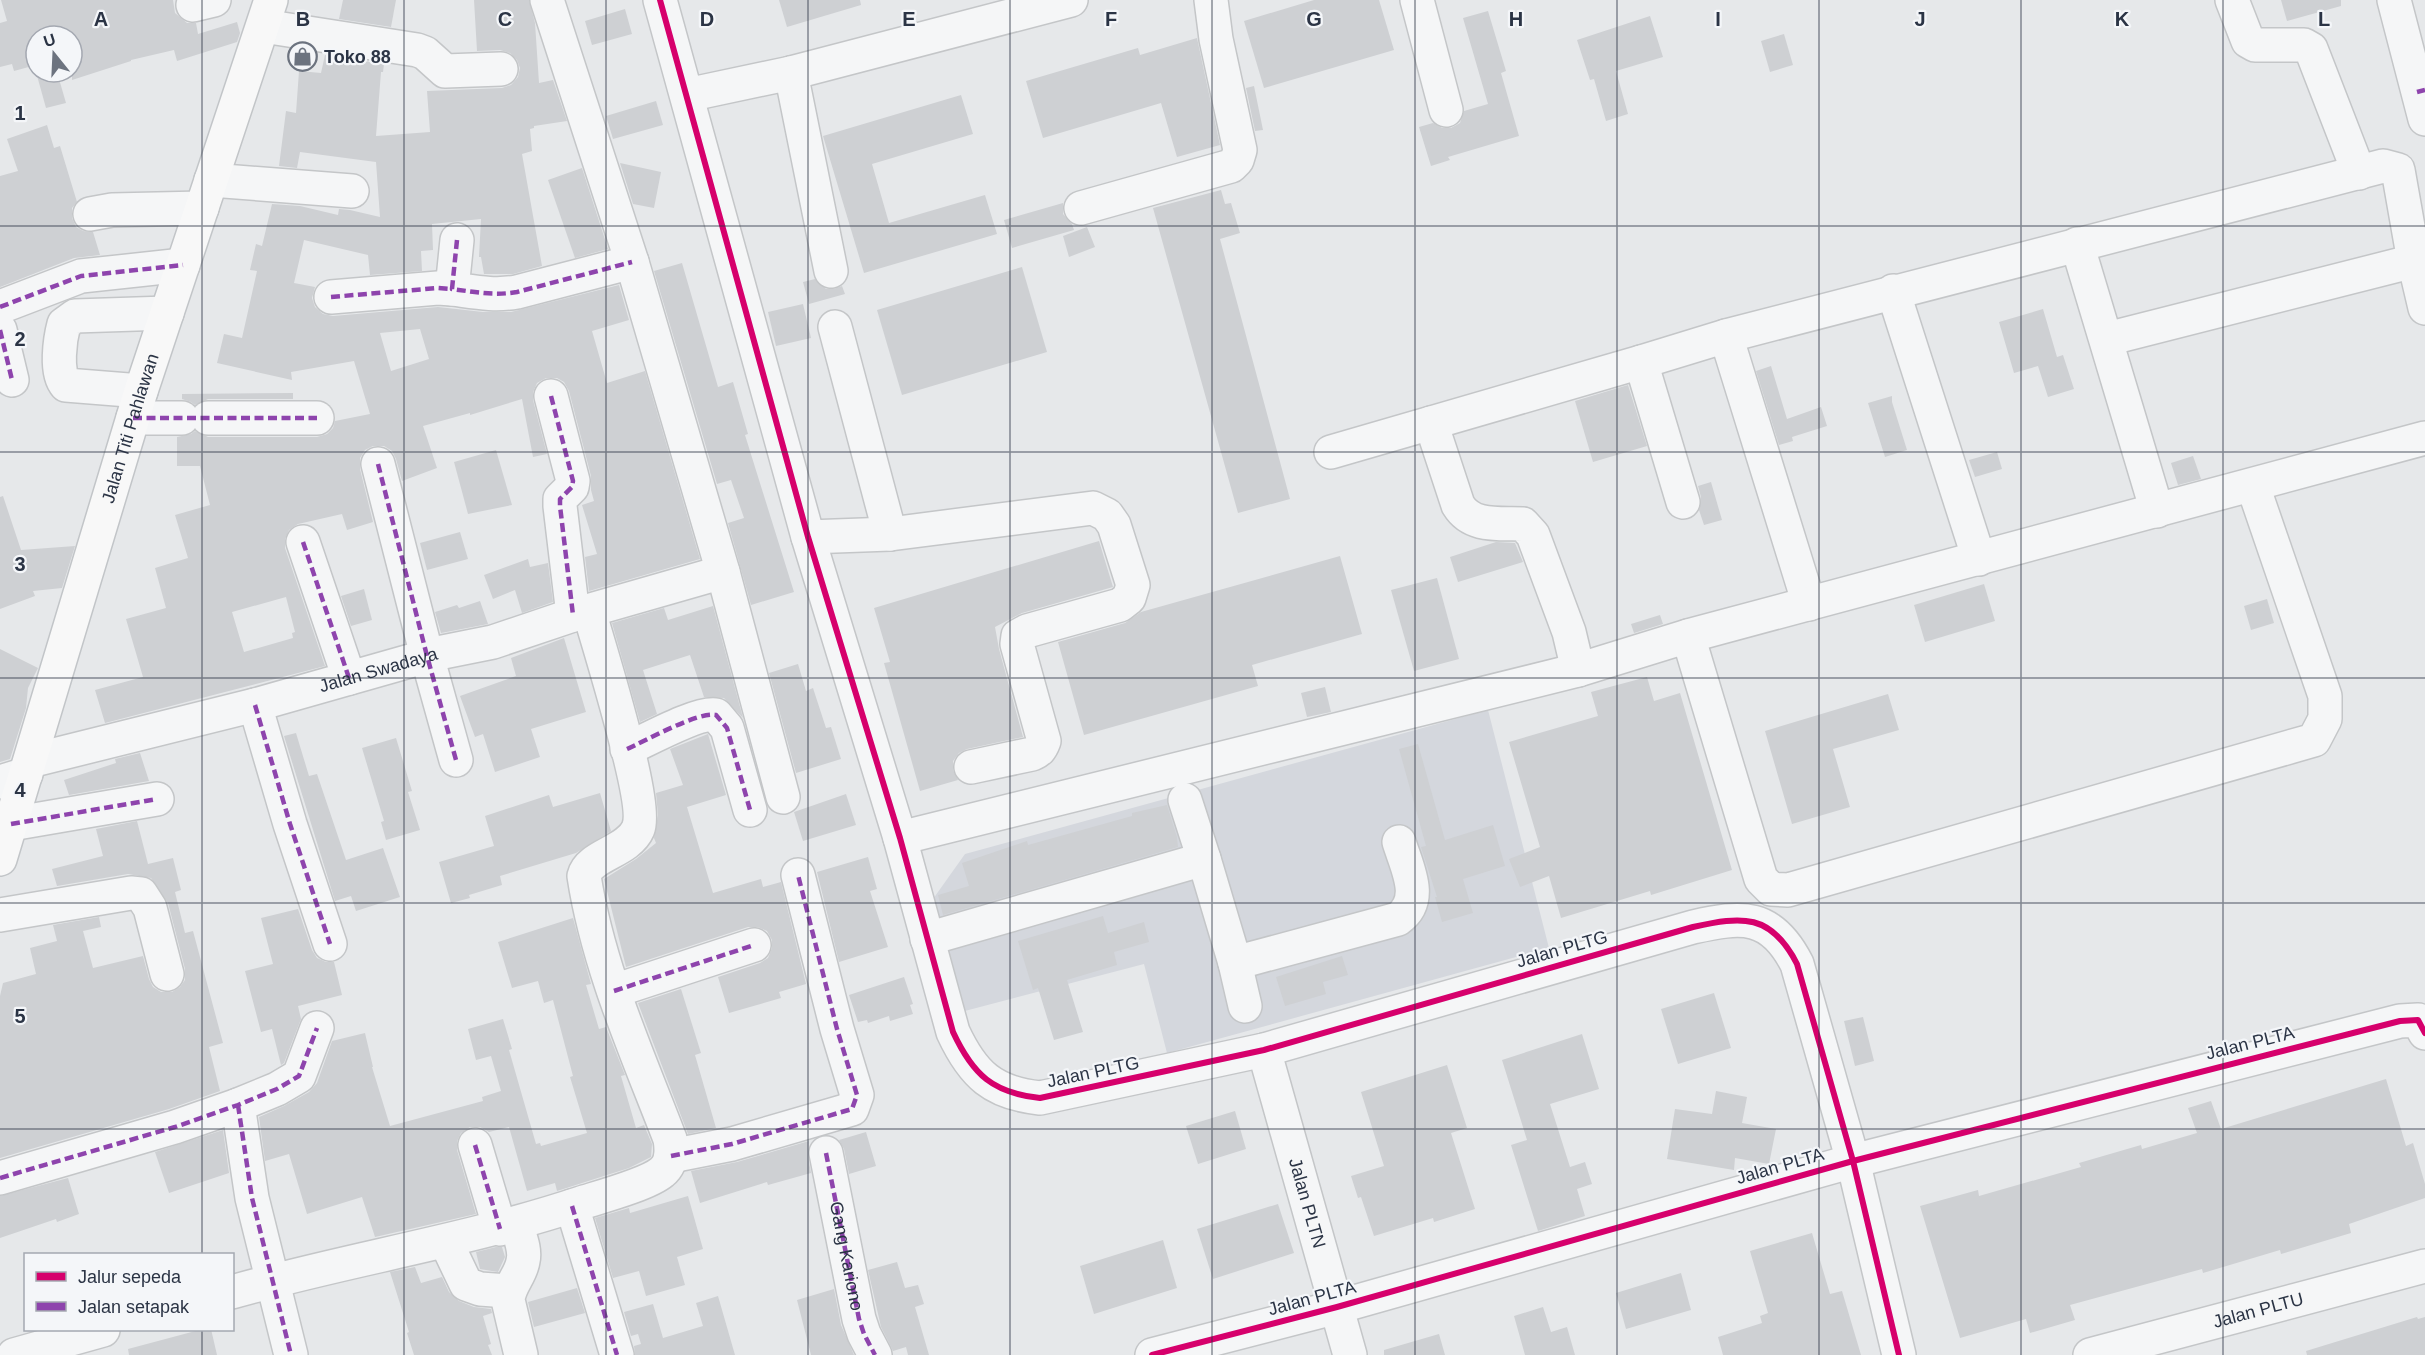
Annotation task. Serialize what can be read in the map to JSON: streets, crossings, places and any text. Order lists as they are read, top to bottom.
{
  "streets": {
    "main road": ["Jalan Titi Pahlawan"],
    "street": [
      "Jalan Swadaya",
      "Jalan PLTG",
      "Jalan PLTA",
      "Jalan PLTN",
      "Gang Kariono",
      "Jalan PLTU"
    ]
  },
  "crossings": [
    ["Jalan Titi Pahlawan", "Jalan Swadaya"],
    ["Jalan PLTG", "Jalan PLTA"],
    ["Jalan PLTG", "Jalan PLTN"],
    ["Jalan PLTA", "Jalan PLTN"]
  ],
  "places": {
    "shop": ["Toko 88"]
  },
  "legend": ["Jalur sepeda", "Jalan setapak"],
  "north": "top",
  "grid": {
    "columns": [
      "A",
      "B",
      "C",
      "D",
      "E",
      "F",
      "G",
      "H",
      "I",
      "J",
      "K",
      "L"
    ],
    "rows": [
      "1",
      "2",
      "3",
      "4",
      "5"
    ]
  }
}
